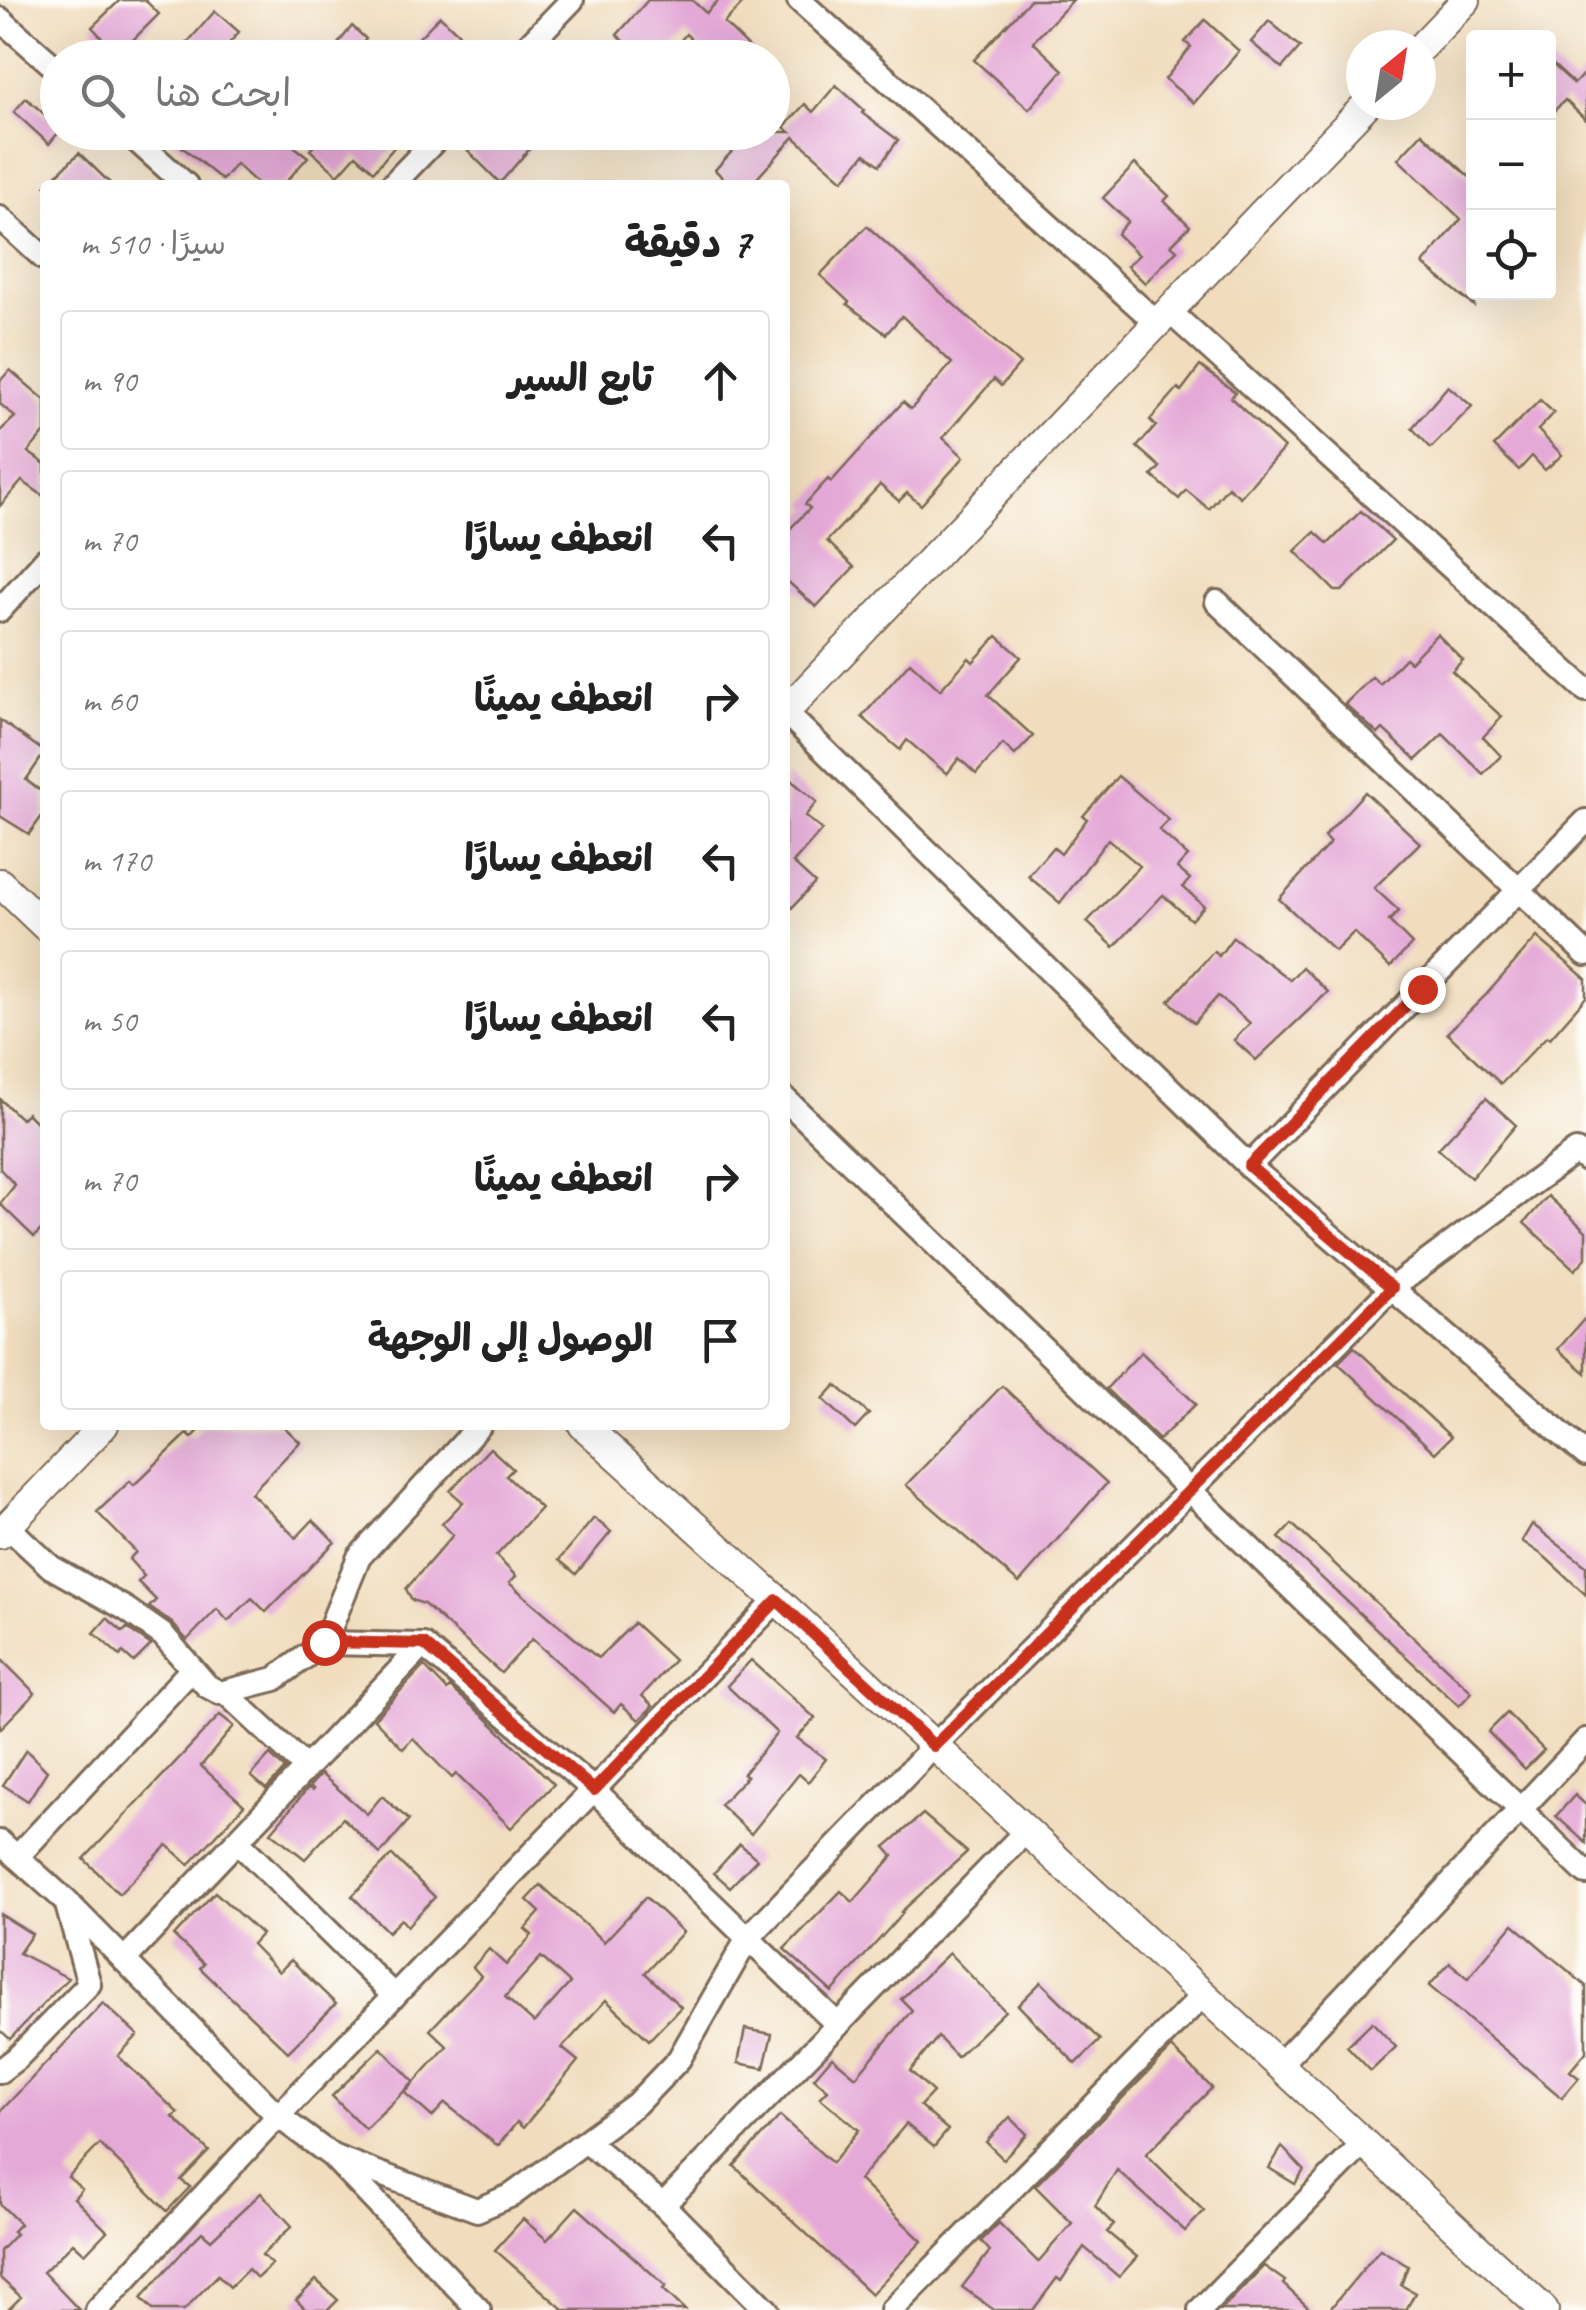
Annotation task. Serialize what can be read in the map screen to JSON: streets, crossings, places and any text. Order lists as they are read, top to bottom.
{
  "north": "top right",
  "page": {
    "map_buttons": ["+", "−"],
    "search": "ابحث هنا",
    "heading": ["7 دقيقة", "سيرًا · 510 m"],
    "list": [
      ["تابع السير", "90 m"],
      ["انعطف يسارًا", "70 m"],
      ["انعطف يمينًا", "60 m"],
      ["انعطف يسارًا", "170 m"],
      ["انعطف يسارًا", "50 m"],
      ["انعطف يمينًا", "70 m"],
      "الوصول إلى الوجهة"
    ]
  }
}
